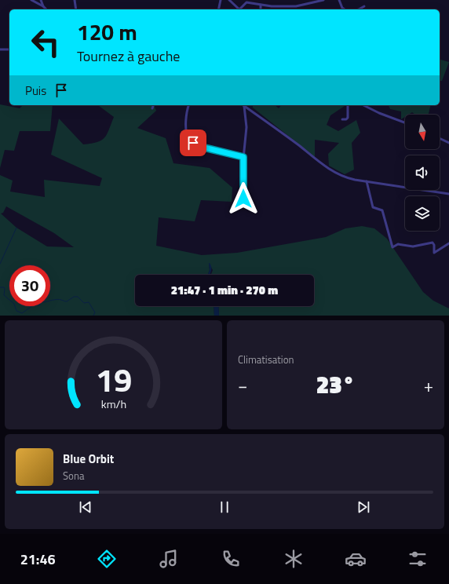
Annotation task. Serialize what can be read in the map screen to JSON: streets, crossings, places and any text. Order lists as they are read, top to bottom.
{
  "north": "bottom",
  "page": {
    "turn": ["120 m", "Tournez à gauche"],
    "then": "Puis",
    "limit": "30",
    "trip": "21:47 · 1 min · 270 m",
    "tile": "Climatisation",
    "heat": ["−", "23°", "+"],
    "song": ["Blue Orbit", "Sona"],
    "tabs": "21:46",
    "gauge": ["19", "km/h"]
  }
}
